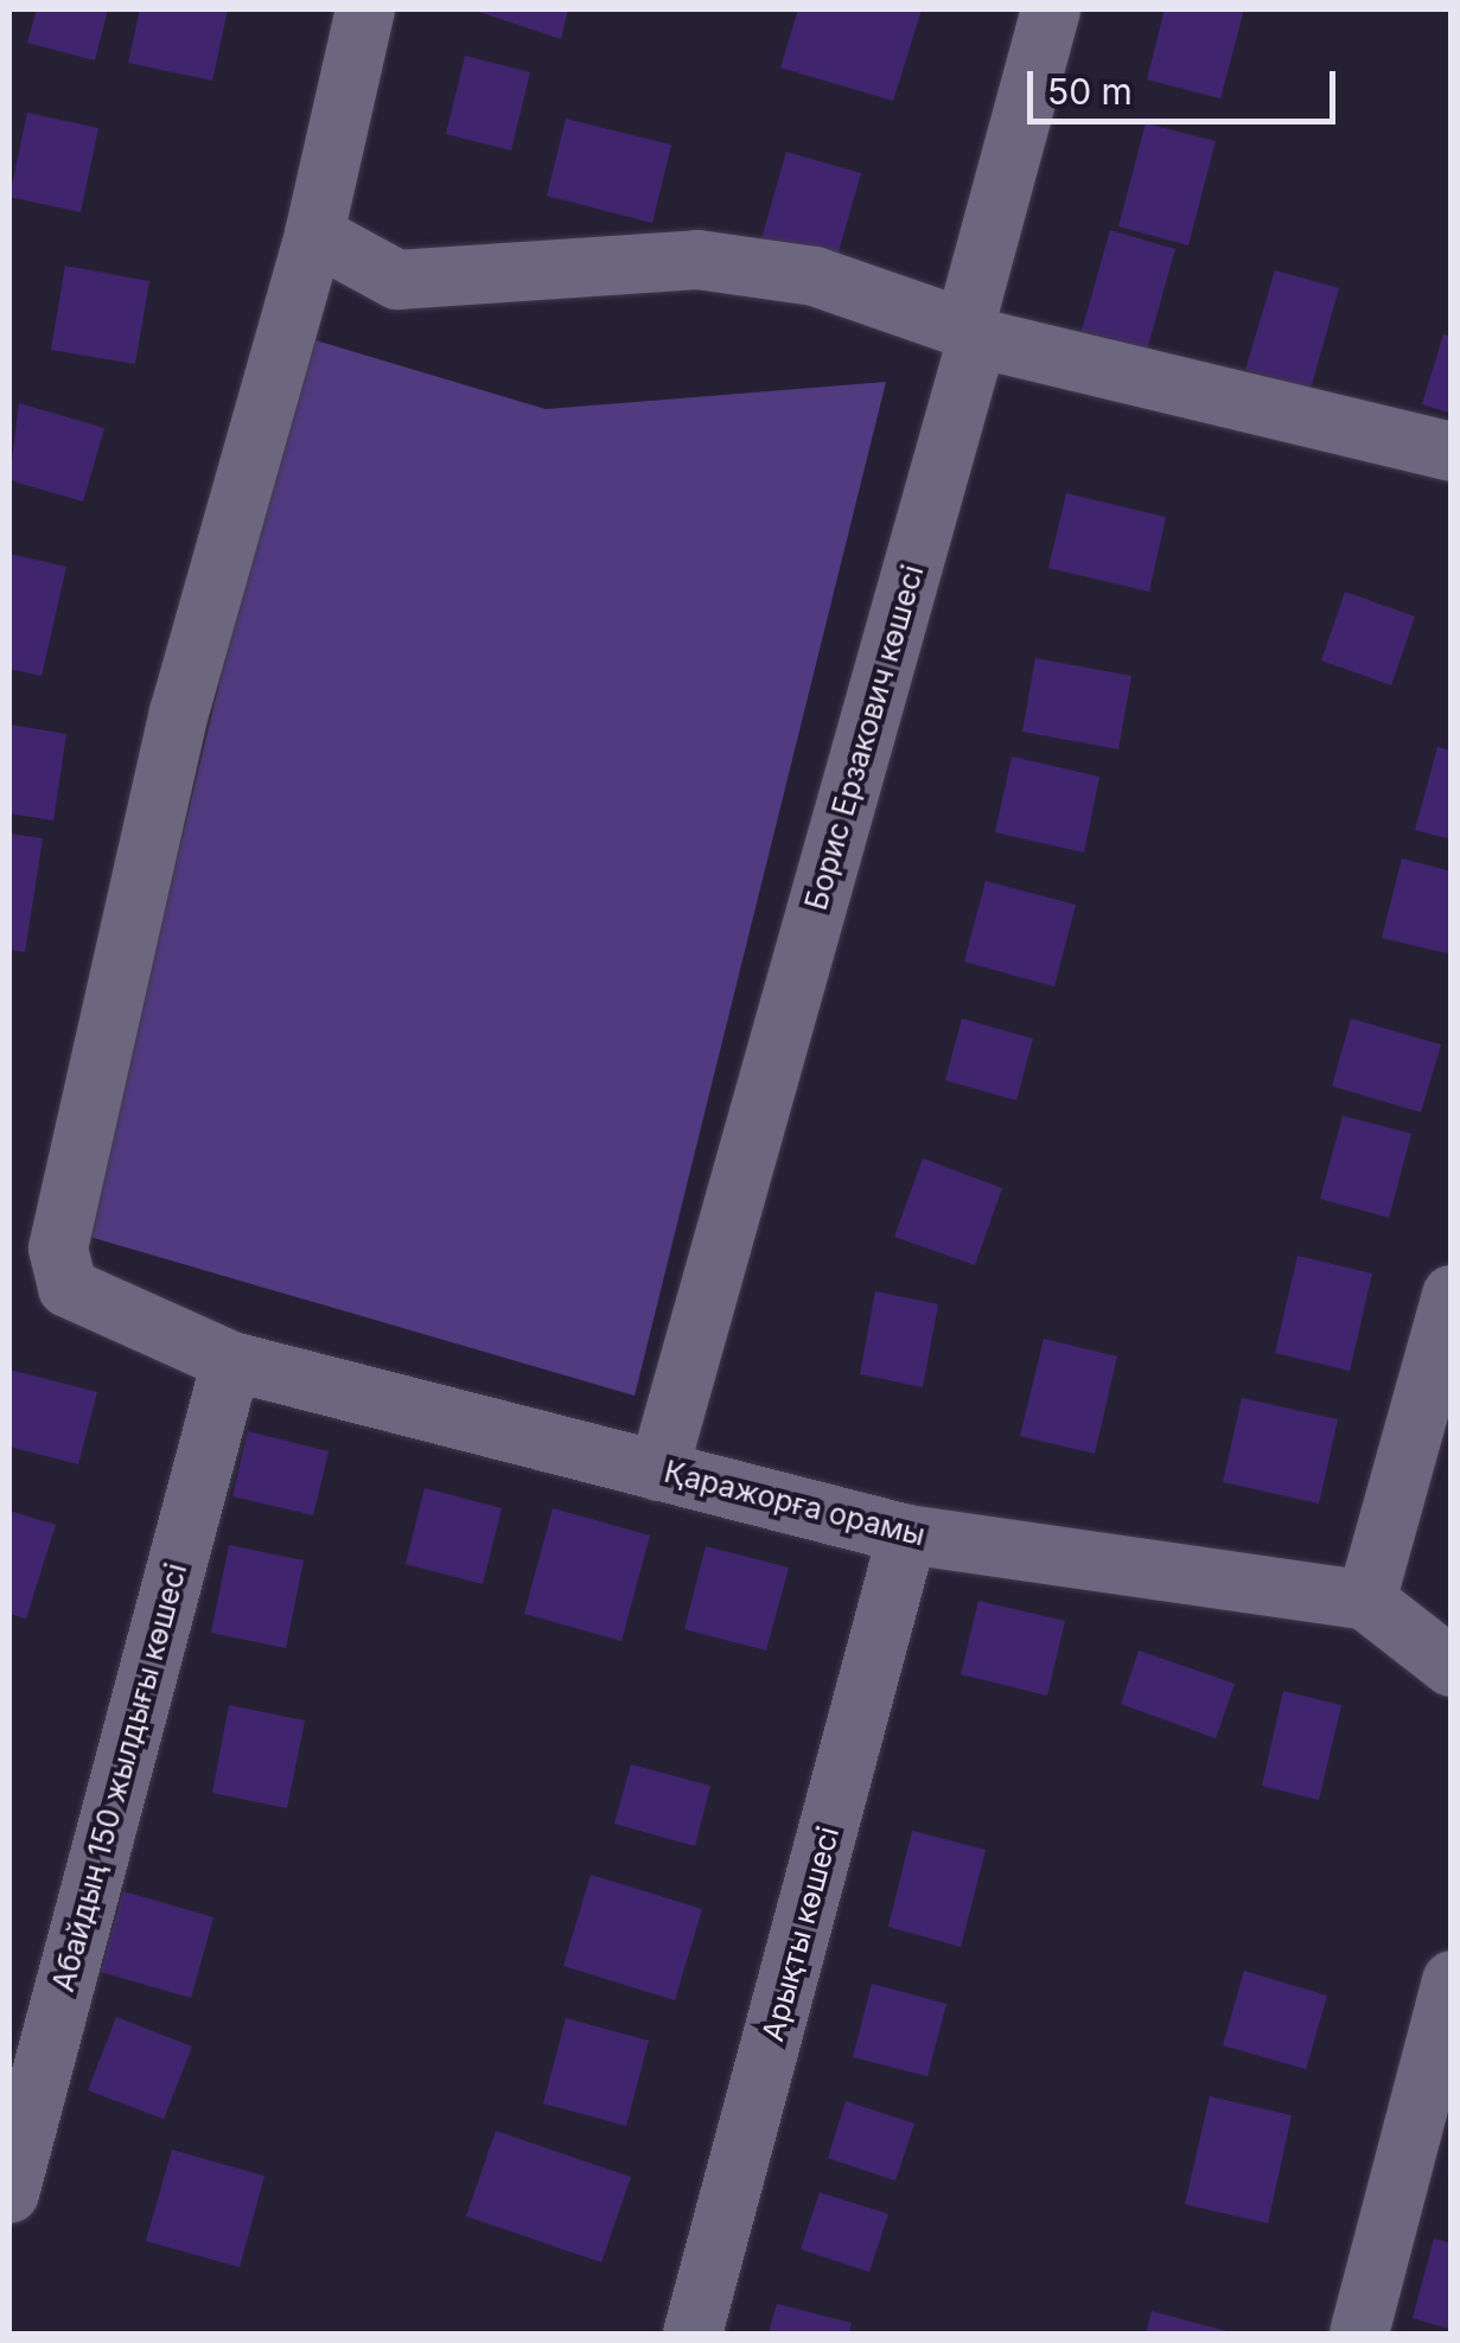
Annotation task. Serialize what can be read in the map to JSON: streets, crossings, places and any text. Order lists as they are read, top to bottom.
{
  "streets": {
    "street": [
      "Борис Ерзакович көшесі",
      "Қаражорға орамы",
      "Абайдың 150 жылдығы көшесі",
      "Арықты көшесі"
    ]
  },
  "crossings": [
    ["Борис Ерзакович көшесі", "Қаражорға орамы"],
    ["Қаражорға орамы", "Абайдың 150 жылдығы көшесі"],
    ["Қаражорға орамы", "Арықты көшесі"]
  ],
  "scale_bar": "50 m"
}
